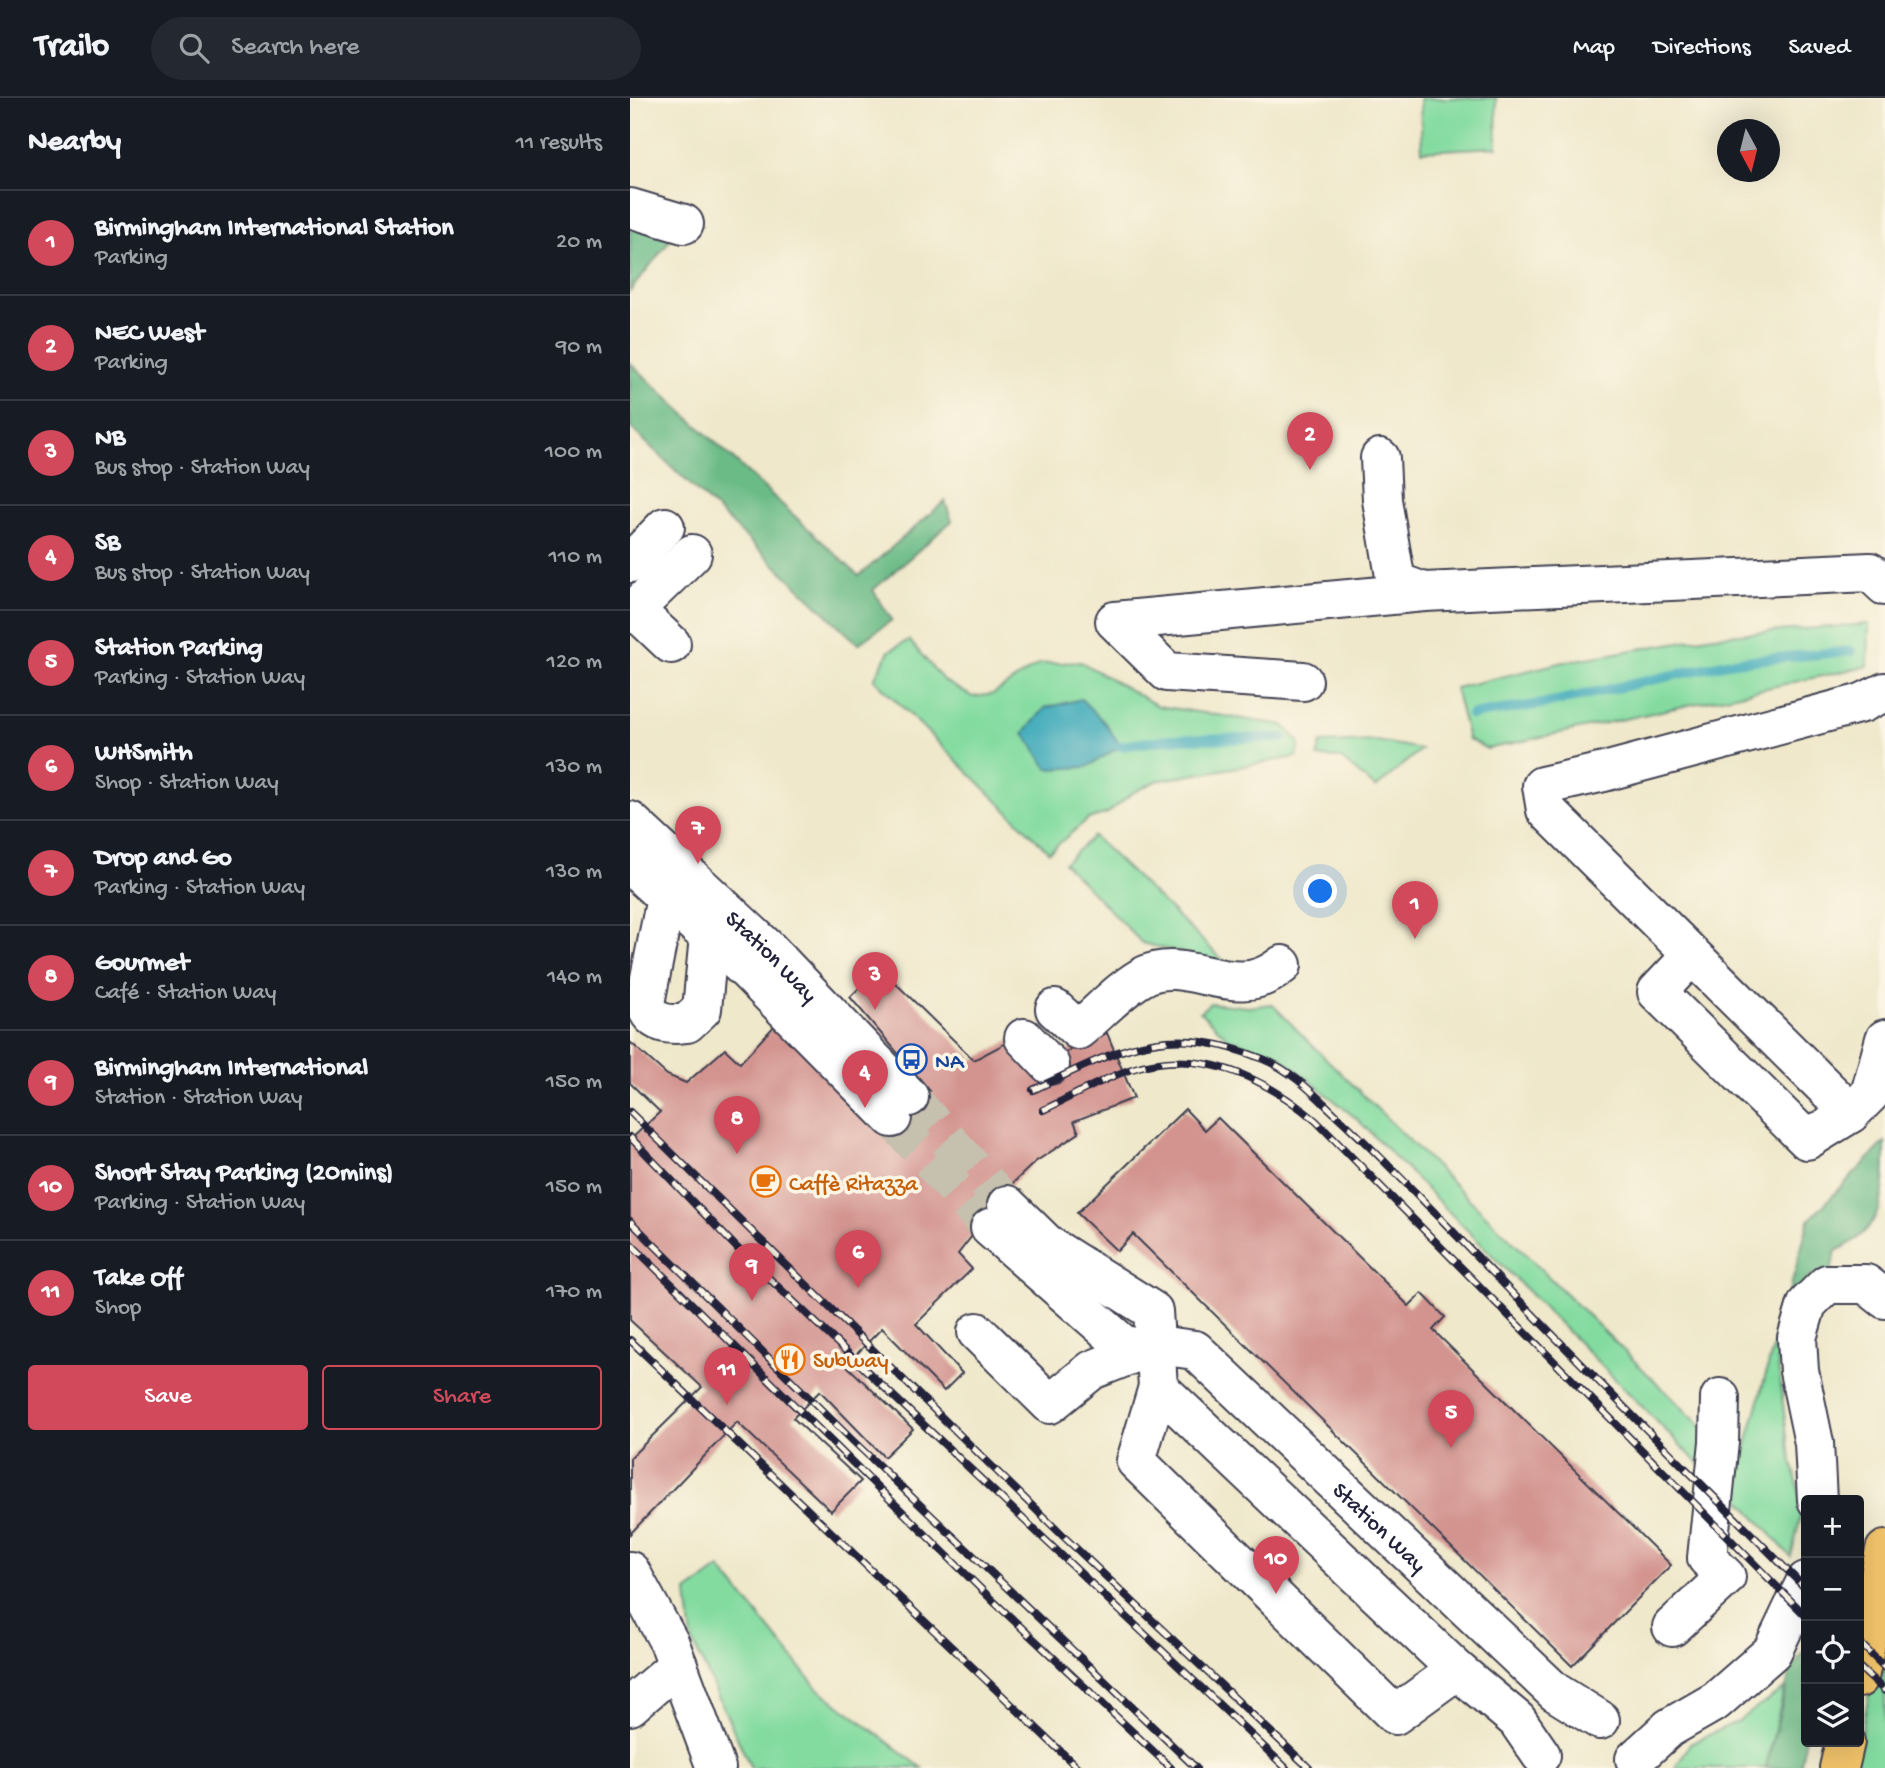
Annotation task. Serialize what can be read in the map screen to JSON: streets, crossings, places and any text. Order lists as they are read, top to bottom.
{
  "streets": {
    "street": ["Station Way"]
  },
  "places": {
    "bus stop": ["NA"],
    "cafe": ["Caffè Ritazza"],
    "restaurant": ["Subway"]
  },
  "north": "bottom",
  "page": {
    "header": "Trailo",
    "search": "Search here",
    "nav": ["Map", "Directions", "Saved"],
    "heading": ["Nearby", "11 results"],
    "list": [
      {
        "mark": "1",
        "name": "Birmingham International Station",
        "note": "Parking",
        "value": "20 m"
      },
      {
        "mark": "2",
        "name": "NEC West",
        "note": "Parking",
        "value": "90 m"
      },
      {
        "mark": "3",
        "name": "NB",
        "note": "Bus stop · Station Way",
        "value": "100 m"
      },
      {
        "mark": "4",
        "name": "SB",
        "note": "Bus stop · Station Way",
        "value": "110 m"
      },
      {
        "mark": "5",
        "name": "Station Parking",
        "note": "Parking · Station Way",
        "value": "120 m"
      },
      {
        "mark": "6",
        "name": "WHSmith",
        "note": "Shop · Station Way",
        "value": "130 m"
      },
      {
        "mark": "7",
        "name": "Drop and Go",
        "note": "Parking · Station Way",
        "value": "130 m"
      },
      {
        "mark": "8",
        "name": "Gourmet",
        "note": "Café · Station Way",
        "value": "140 m"
      },
      {
        "mark": "9",
        "name": "Birmingham International",
        "note": "Station · Station Way",
        "value": "150 m"
      },
      {
        "mark": "10",
        "name": "Short Stay Parking (20mins)",
        "note": "Parking · Station Way",
        "value": "150 m"
      },
      {
        "mark": "11",
        "name": "Take Off",
        "note": "Shop",
        "value": "170 m"
      }
    ],
    "pins": [
      "2",
      "7",
      "1",
      "3",
      "4",
      "8",
      "6",
      "9",
      "11",
      "5",
      "10"
    ],
    "buttons": ["Save", "Share"],
    "map_buttons": ["+", "−"]
  }
}
